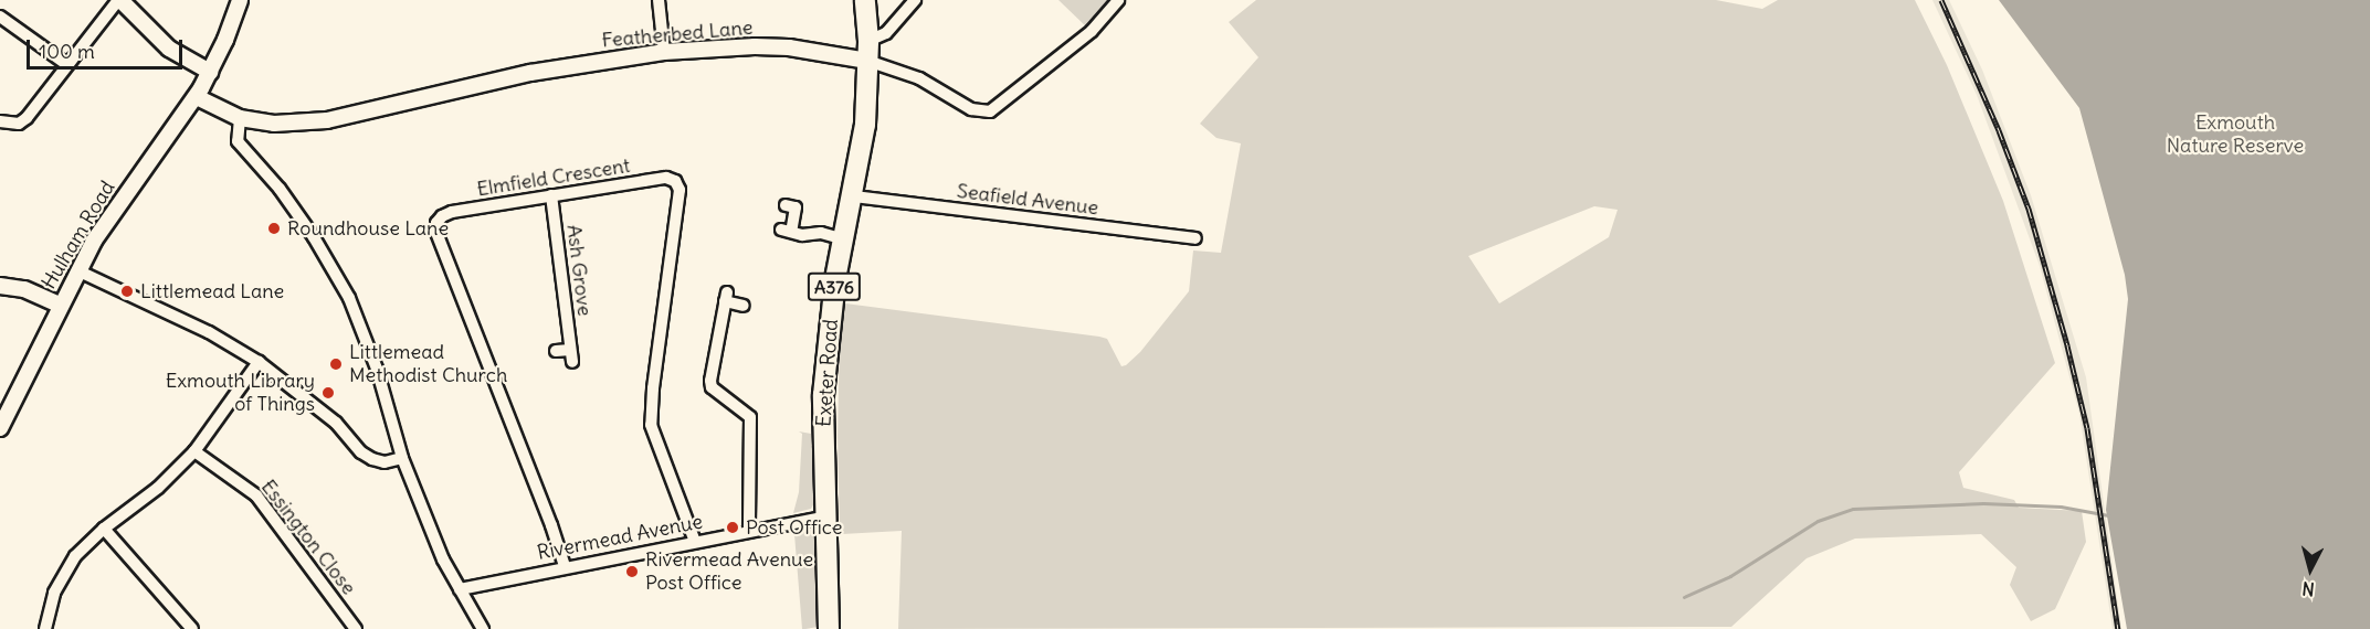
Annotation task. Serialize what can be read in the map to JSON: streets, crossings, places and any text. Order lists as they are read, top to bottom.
{
  "streets": {
    "highway": ["A376", "Exeter Road"],
    "street": [
      "Featherbed Lane",
      "Elmfield Crescent",
      "Seafield Avenue",
      "Hulham Road",
      "Ash Grove",
      "Essington Close",
      "Rivermead Avenue"
    ]
  },
  "crossings": [
    ["Featherbed Lane", "Hulham Road"],
    ["Featherbed Lane", "Exeter Road"],
    ["Elmfield Crescent", "Ash Grove"],
    ["Elmfield Crescent", "Rivermead Avenue"],
    ["Seafield Avenue", "Exeter Road"],
    ["Exeter Road", "Rivermead Avenue"]
  ],
  "parks": ["Exmouth Nature Reserve"],
  "places": [
    "Roundhouse Lane",
    "Littlemead Lane",
    "Littlemead Methodist Church",
    "Exmouth Library of Things",
    "Post Office",
    "Rivermead Avenue Post Office"
  ],
  "scale_bar": "100 m",
  "north": "bottom"
}
